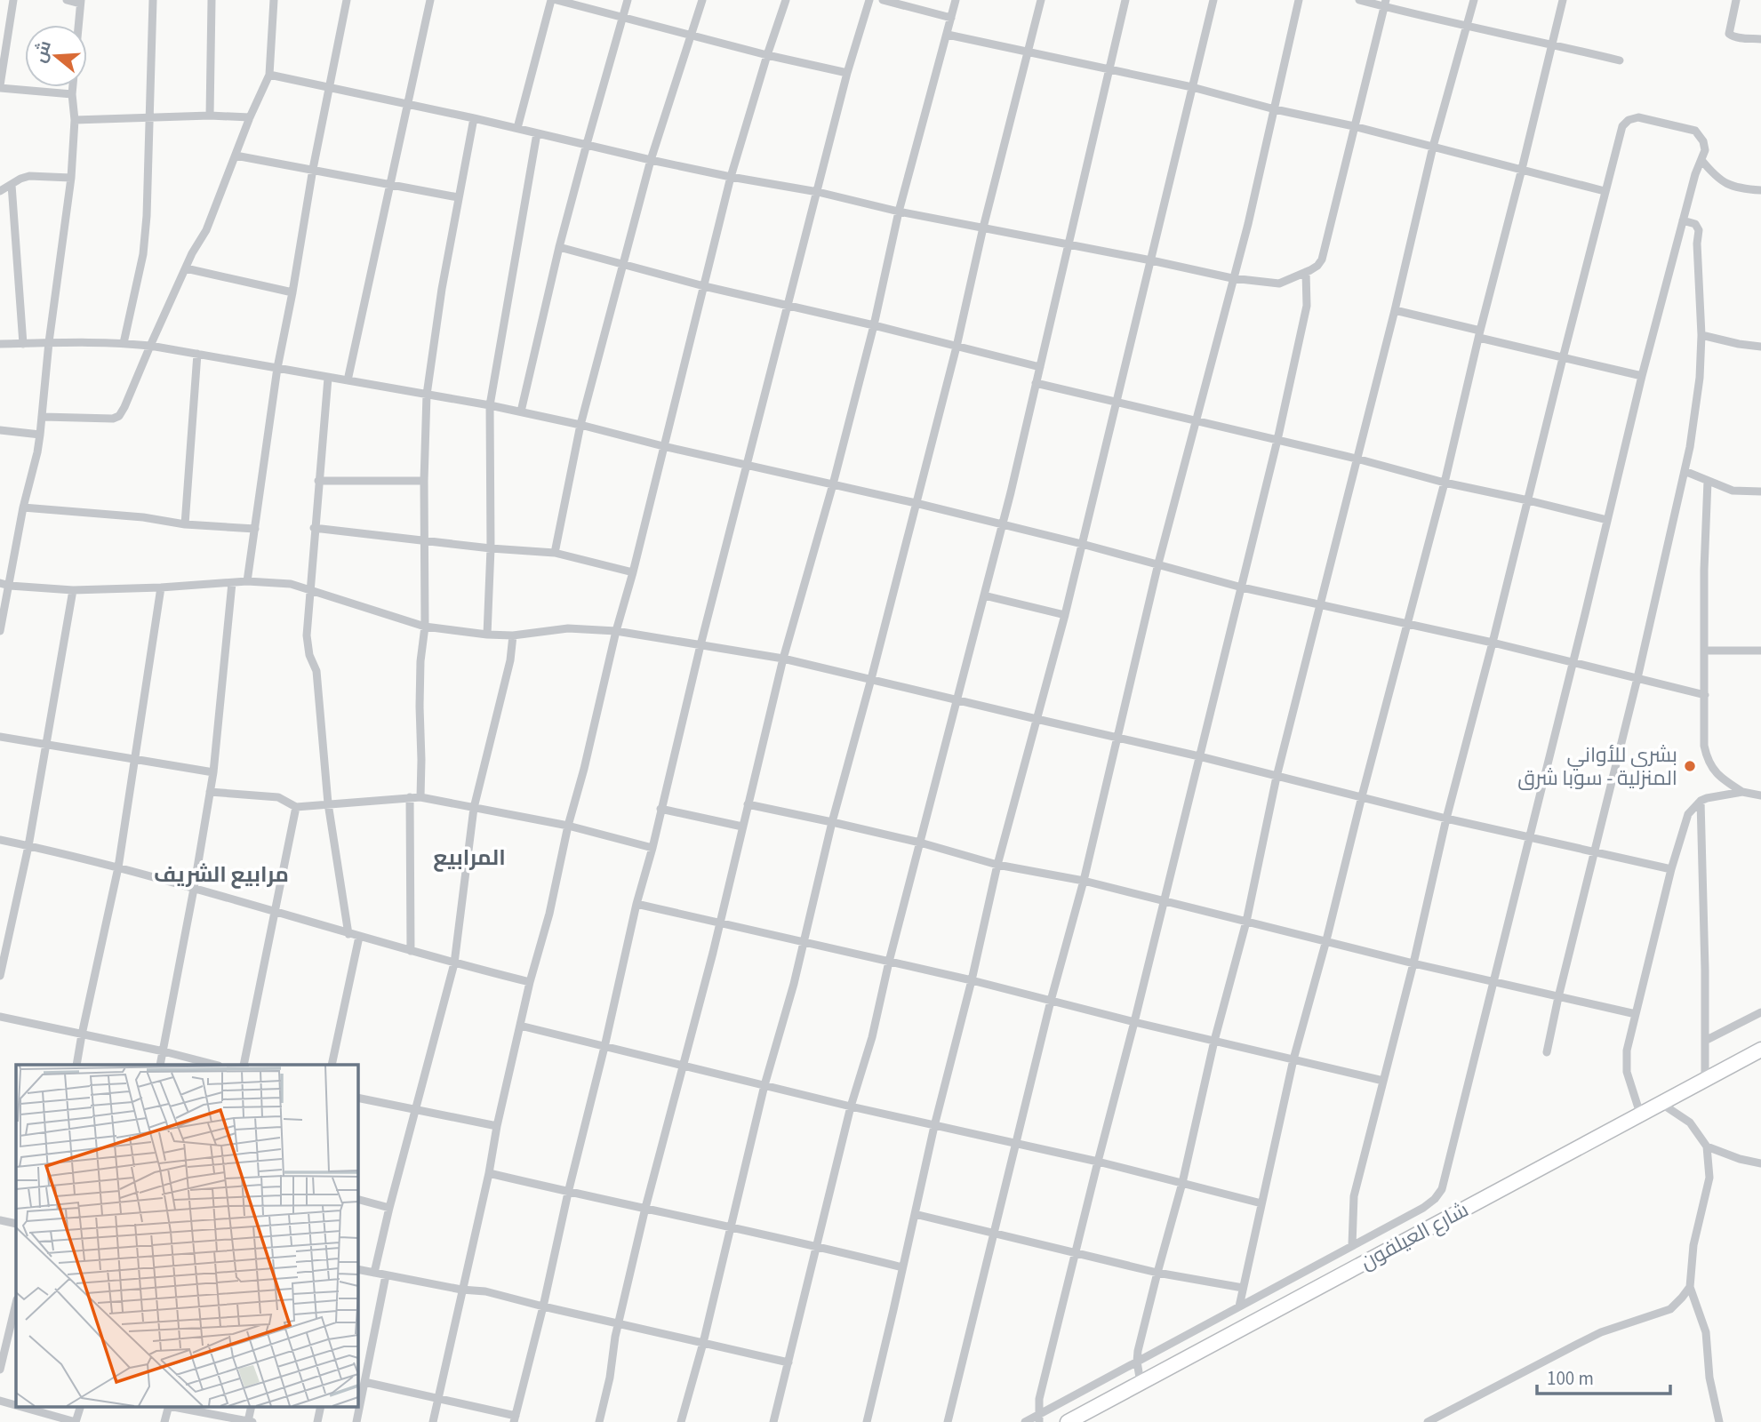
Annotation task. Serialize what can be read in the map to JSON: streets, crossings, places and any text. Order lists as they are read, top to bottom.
{
  "streets": {
    "highway": ["شارع العيلفون"]
  },
  "districts": ["المرابيع", "مرابيع الشريف"],
  "places": ["بشرى للأواني المنزلية - سوبا شرق"],
  "scale_bar": "100 m",
  "north": "left"
}
